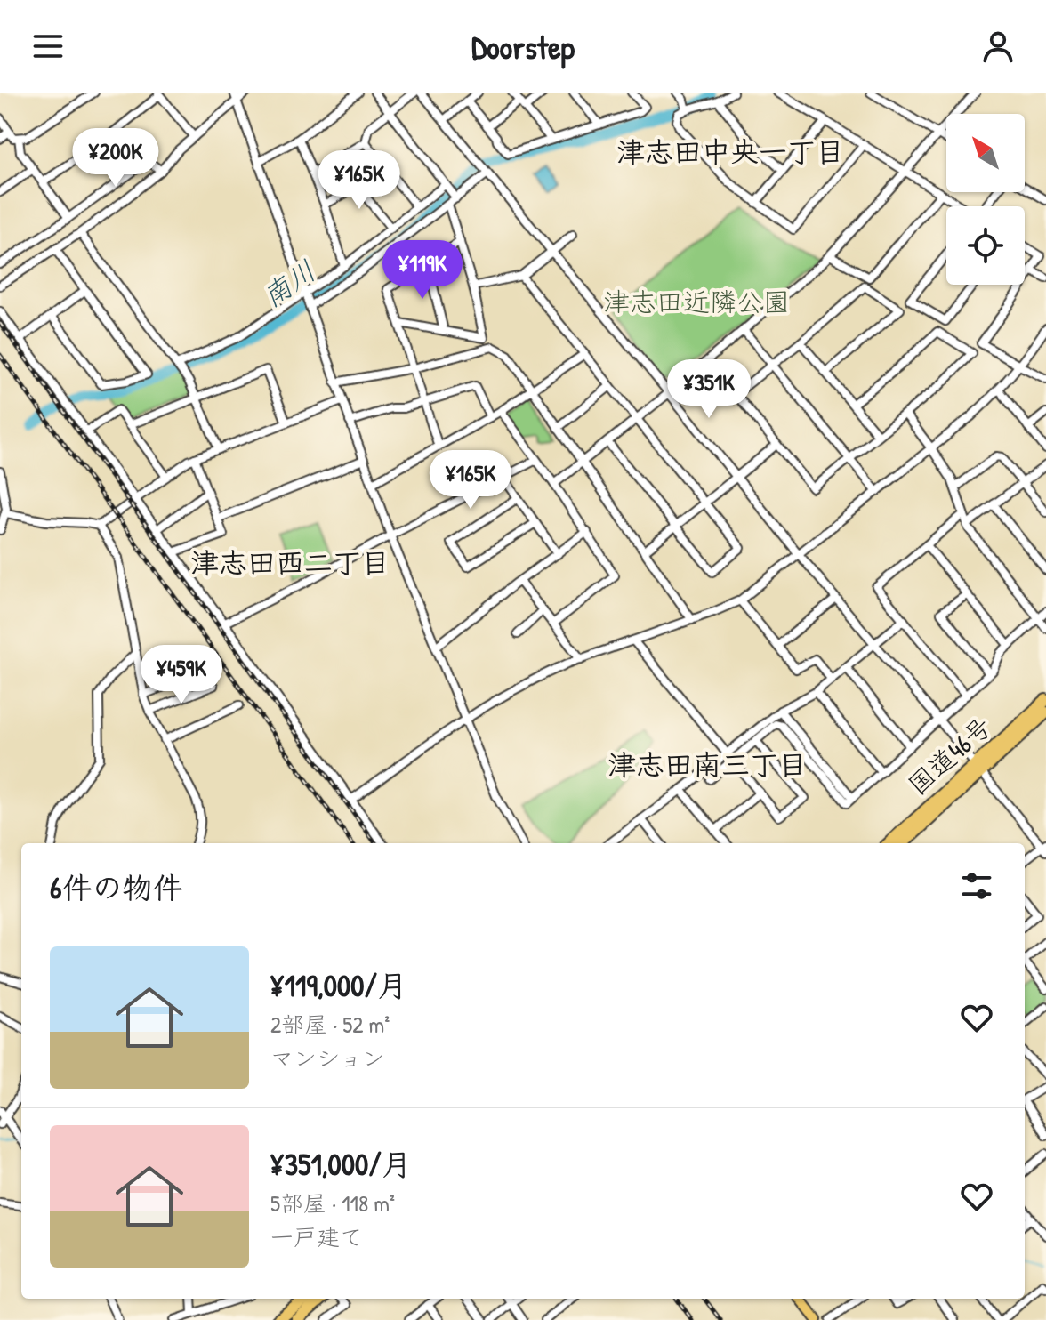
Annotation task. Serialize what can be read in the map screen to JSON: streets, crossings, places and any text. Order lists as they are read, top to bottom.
{
  "streets": {
    "highway": ["国道46号"]
  },
  "districts": ["津志田中央一丁目", "津志田西二丁目", "津志田南三丁目"],
  "water": ["南川"],
  "parks": ["津志田近隣公園"],
  "north": "top left",
  "page": {
    "header": "Doorstep",
    "price": [
      "¥200K",
      "¥165K",
      "¥119K",
      "¥351K",
      "¥165K",
      "¥459K"
    ],
    "heading": "6件の物件",
    "list": [
      {
        "name": "¥119,000/月",
        "note": "2部屋 · 52 m² · マンション"
      },
      {
        "name": "¥351,000/月",
        "note": "5部屋 · 118 m² · 一戸建て"
      }
    ]
  }
}
